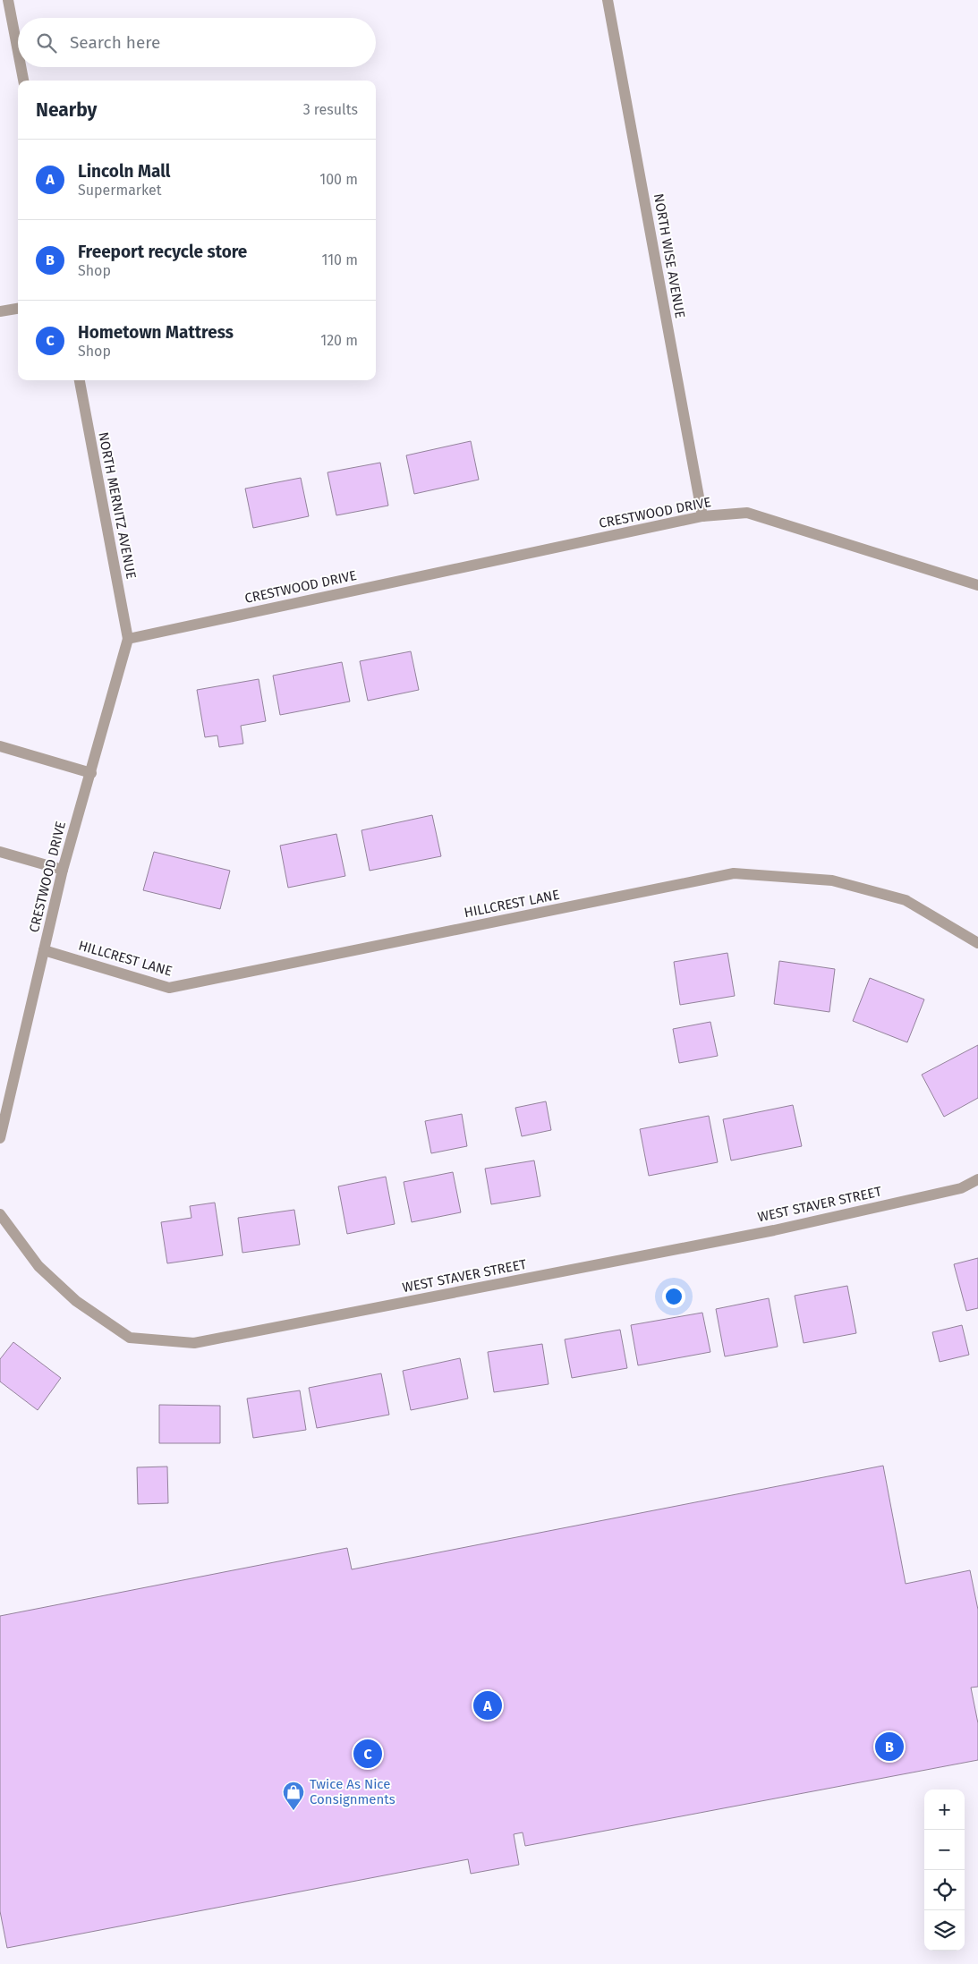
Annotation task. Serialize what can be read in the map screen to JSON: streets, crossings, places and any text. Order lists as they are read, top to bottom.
{
  "streets": {
    "street": [
      "NORTH WISE AVENUE",
      "NORTH MERNITZ AVENUE",
      "CRESTWOOD DRIVE",
      "HILLCREST LANE",
      "WEST STAVER STREET"
    ]
  },
  "crossings": [
    ["NORTH WISE AVENUE", "CRESTWOOD DRIVE"],
    ["NORTH MERNITZ AVENUE", "CRESTWOOD DRIVE"],
    ["CRESTWOOD DRIVE", "HILLCREST LANE"]
  ],
  "places": {
    "shop": ["Twice As Nice Consignments"]
  },
  "page": {
    "search": "Search here",
    "heading": ["Nearby", "3 results"],
    "list": [
      {
        "mark": "A",
        "name": "Lincoln Mall",
        "note": "Supermarket",
        "value": "100 m"
      },
      {
        "mark": "B",
        "name": "Freeport recycle store",
        "note": "Shop",
        "value": "110 m"
      },
      {
        "mark": "C",
        "name": "Hometown Mattress",
        "note": "Shop",
        "value": "120 m"
      }
    ],
    "pins": ["A", "B", "C"],
    "map_buttons": ["+", "−"]
  }
}
